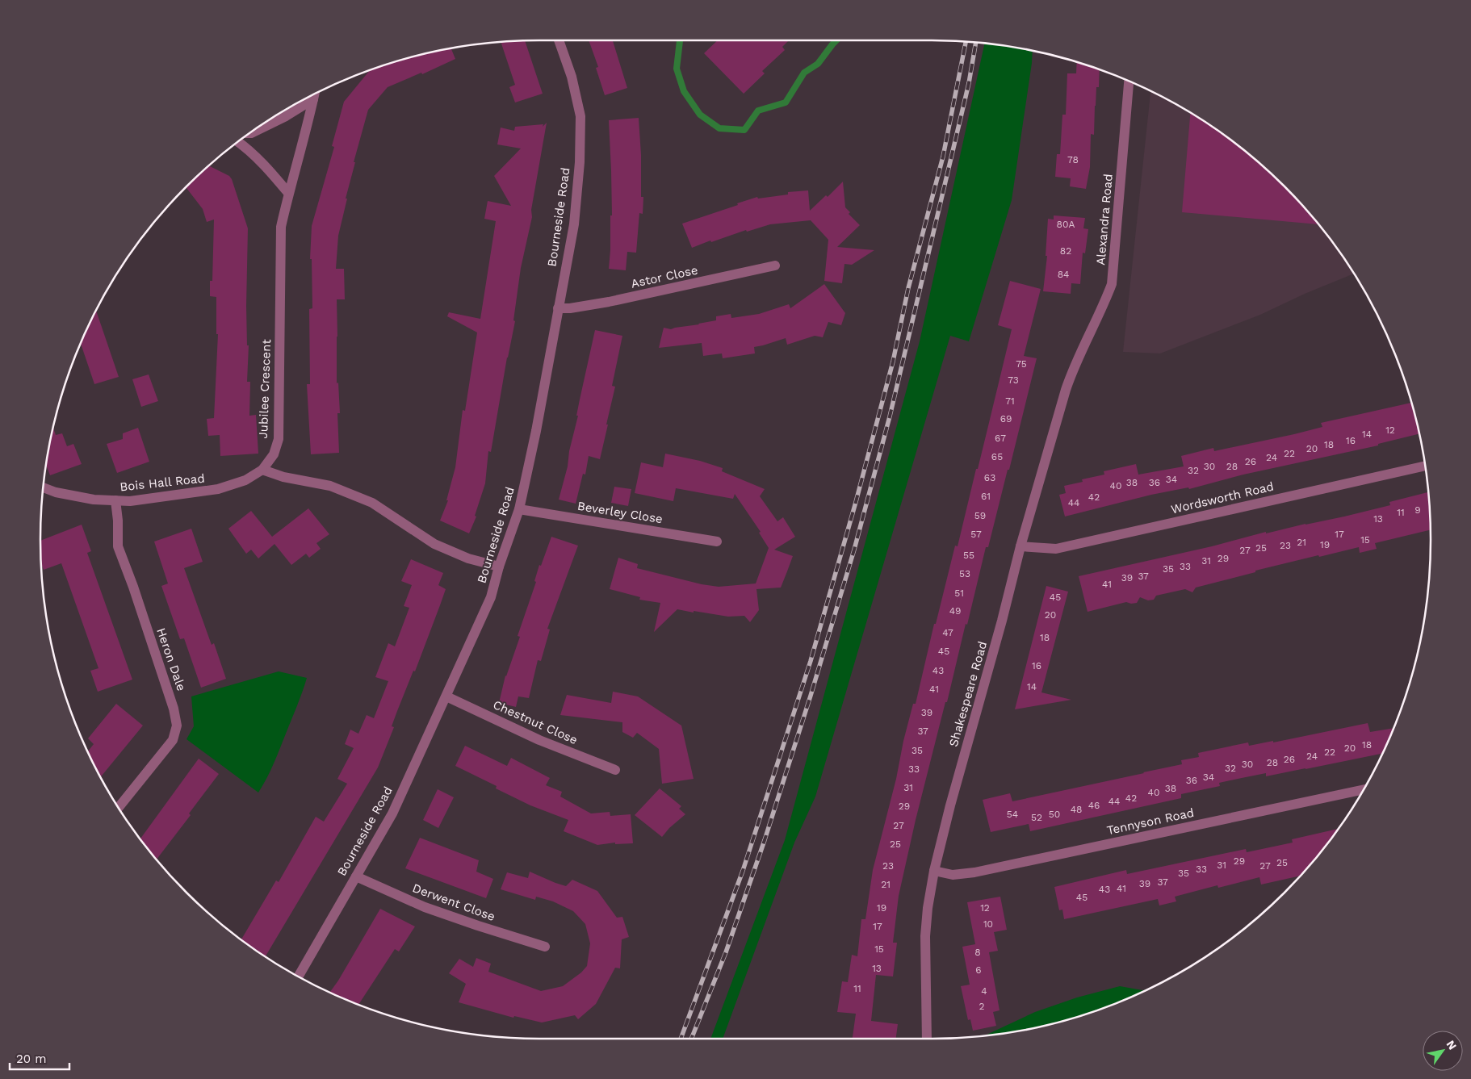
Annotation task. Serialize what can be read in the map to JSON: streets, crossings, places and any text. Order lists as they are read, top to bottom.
{
  "streets": {
    "street": [
      "Bourneside Road",
      "Alexandra Road",
      "Astor Close",
      "Jubilee Crescent",
      "Bois Hall Road",
      "Wordsworth Road",
      "Beverley Close",
      "Heron Dale",
      "Shakespeare Road",
      "Chestnut Close",
      "Tennyson Road",
      "Derwent Close"
    ]
  },
  "crossings": [
    ["Bourneside Road", "Astor Close"],
    ["Bourneside Road", "Beverley Close"],
    ["Bourneside Road", "Chestnut Close"],
    ["Bourneside Road", "Derwent Close"],
    ["Alexandra Road", "Shakespeare Road"],
    ["Jubilee Crescent", "Bois Hall Road"],
    ["Bois Hall Road", "Heron Dale"],
    ["Wordsworth Road", "Shakespeare Road"],
    ["Shakespeare Road", "Tennyson Road"]
  ],
  "house_numbers": [
    "78",
    "80A",
    "82",
    "84",
    "75",
    "73",
    "71",
    "69",
    "12",
    "14",
    "67",
    "16",
    "18",
    "20",
    "22",
    "65",
    "24",
    "26",
    "30",
    "28",
    "32",
    "63",
    "34",
    "38",
    "36",
    "40",
    "61",
    "42",
    "44",
    "9",
    "11",
    "59",
    "13",
    "57",
    "17",
    "15",
    "21",
    "19",
    "23",
    "25",
    "27",
    "55",
    "29",
    "31",
    "33",
    "35",
    "53",
    "37",
    "39",
    "41",
    "51",
    "45",
    "49",
    "20",
    "47",
    "18",
    "45",
    "16",
    "43",
    "14",
    "41",
    "39",
    "37",
    "18",
    "20",
    "35",
    "22",
    "24",
    "26",
    "28",
    "30",
    "32",
    "33",
    "34",
    "36",
    "31",
    "38",
    "40",
    "42",
    "44",
    "46",
    "29",
    "48",
    "54",
    "50",
    "52",
    "27",
    "25",
    "29",
    "25",
    "31",
    "23",
    "27",
    "33",
    "35",
    "37",
    "39",
    "21",
    "41",
    "43",
    "45",
    "19",
    "12",
    "10",
    "17",
    "15",
    "8",
    "13",
    "6",
    "11",
    "4",
    "2"
  ],
  "scale_bar": "20 m",
  "north": "top right"
}
